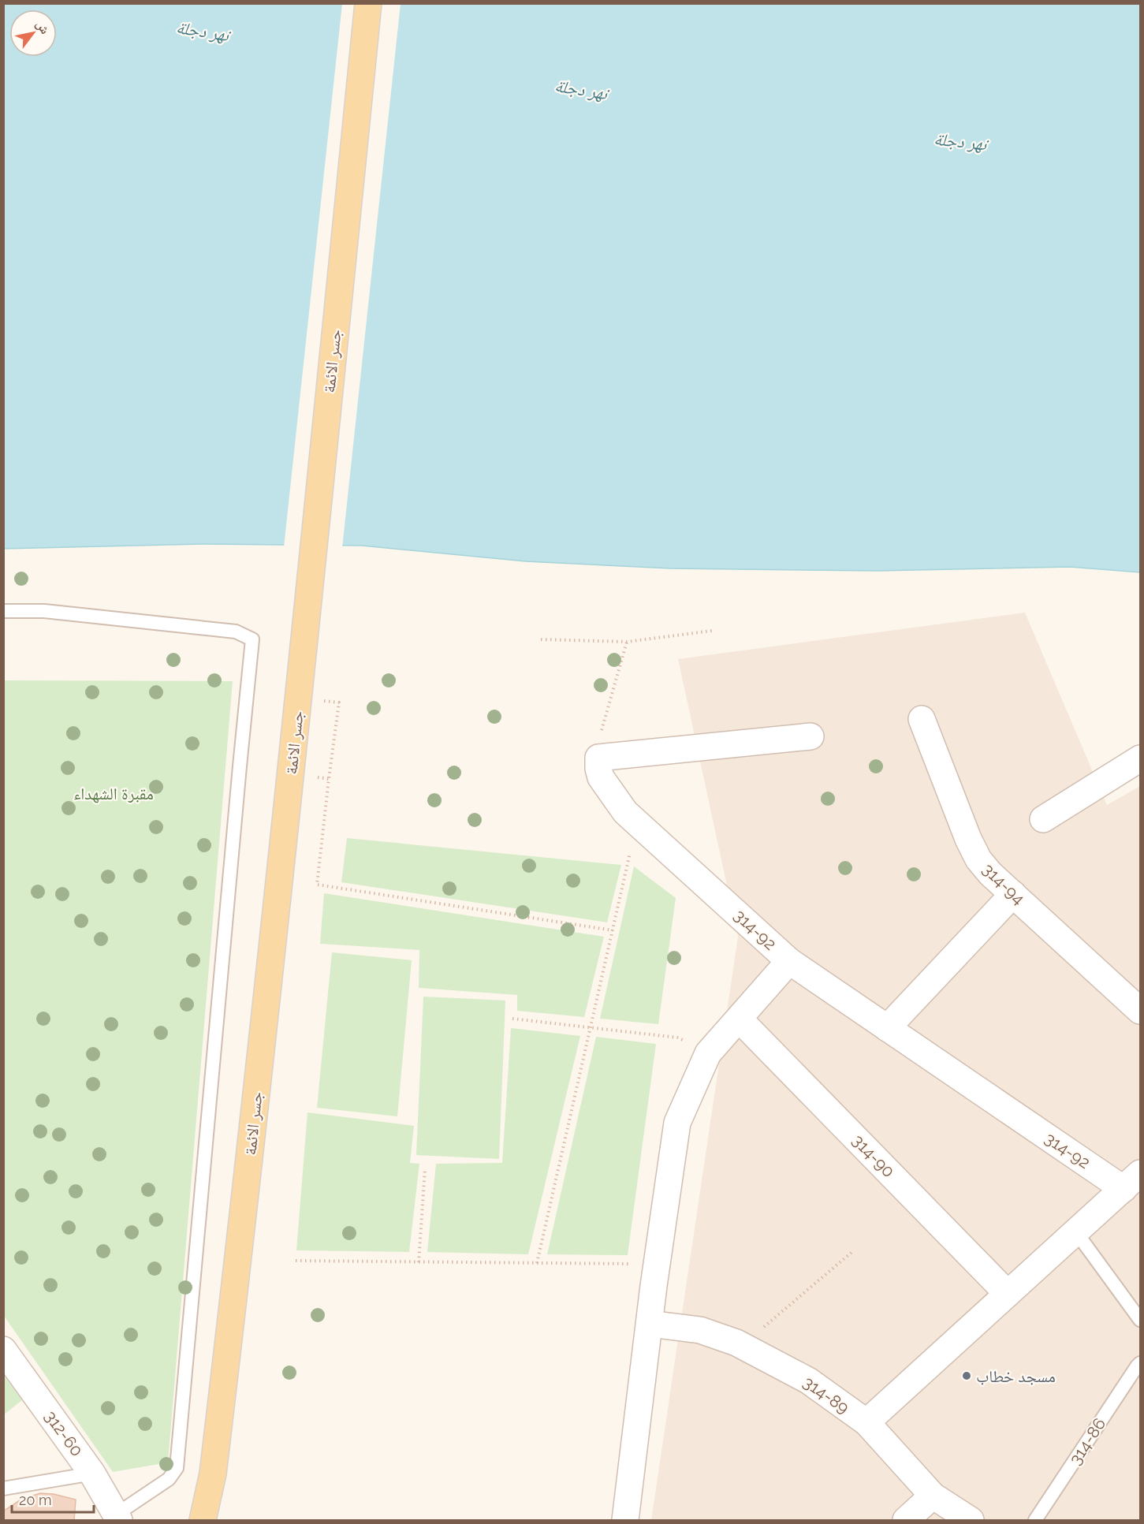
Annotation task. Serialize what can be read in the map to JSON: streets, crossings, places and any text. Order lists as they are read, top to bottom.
{
  "streets": {
    "main road": ["جسر الائمة"],
    "street": [
      "314-94",
      "314-92",
      "314-90",
      "314-89",
      "312-60"
    ],
    "lane": ["314-86"]
  },
  "water": ["نهر دجلة"],
  "parks": ["مقبرة الشهداء"],
  "places": ["مسجد خطاب"],
  "scale_bar": "20 m",
  "north": "top right"
}
